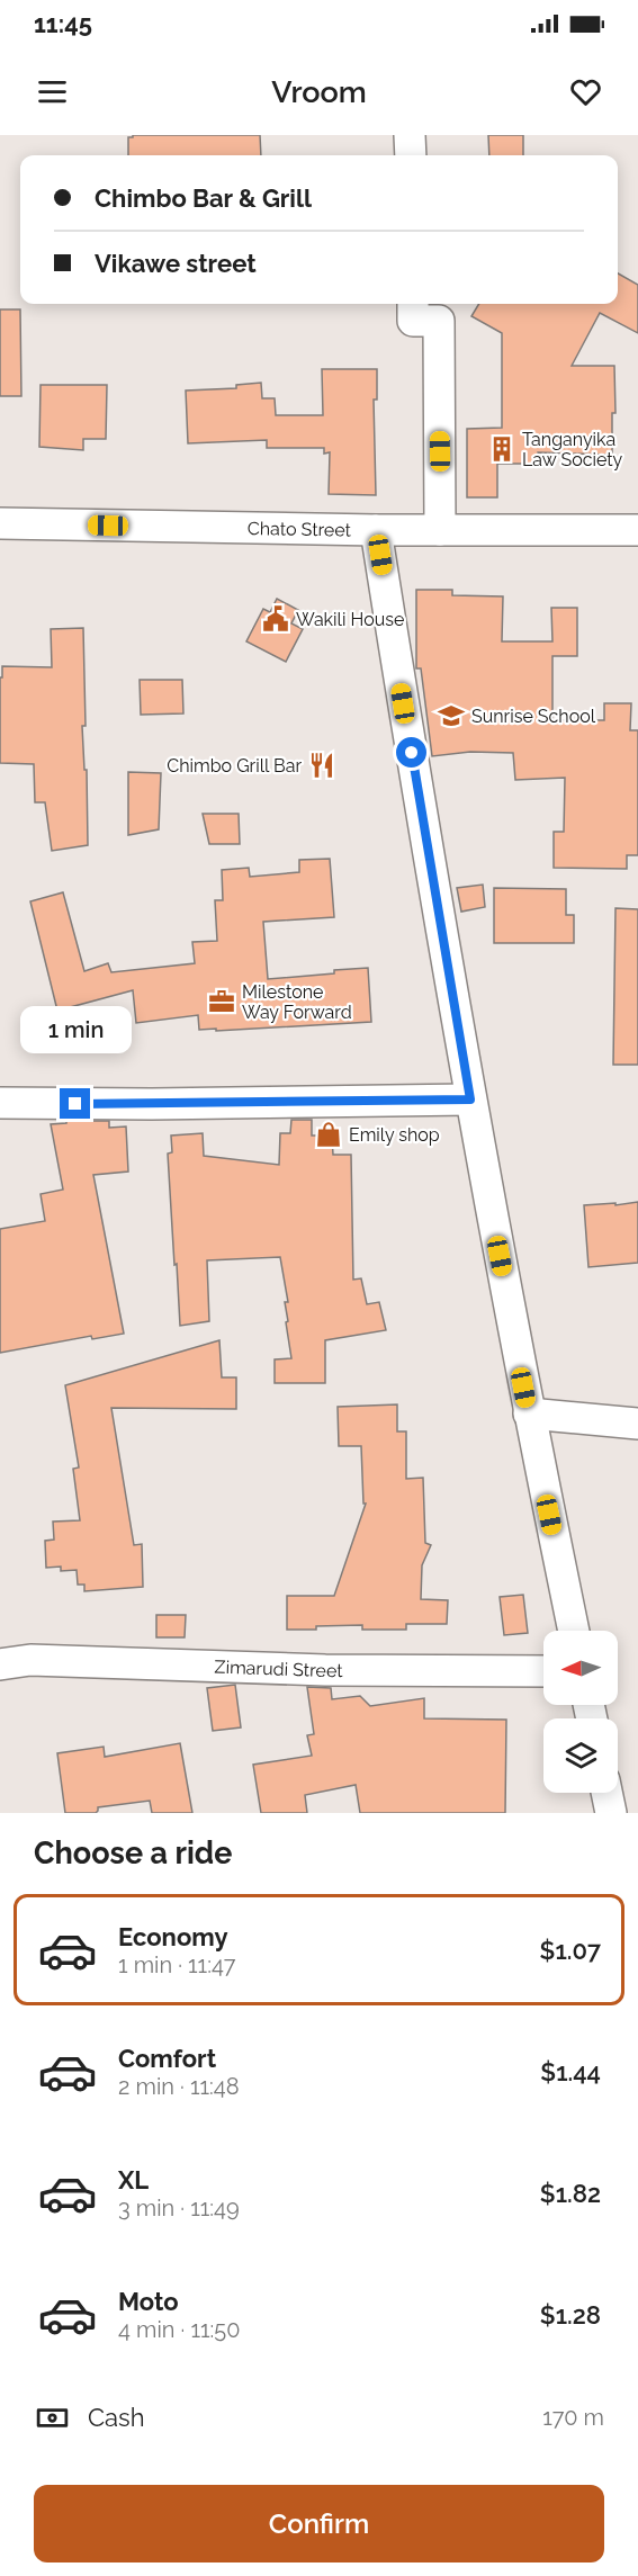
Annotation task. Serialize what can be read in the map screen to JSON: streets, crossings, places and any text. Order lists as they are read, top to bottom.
{
  "streets": {
    "street": ["Chato Street", "Zimarudi Street"]
  },
  "places": {
    "building": ["Tanganyika Law Society"],
    "public building": ["Wakili House"],
    "school or university": ["Sunrise School"],
    "restaurant": ["Chimbo Grill Bar"],
    "office": ["Milestone Way Forward"],
    "shop": ["Emily shop"]
  },
  "north": "left",
  "page": {
    "status": "11:45",
    "header": "Vroom",
    "banner": ["Chimbo Bar & Grill", "Vikawe street"],
    "bubble": "1 min",
    "heading": "Choose a ride",
    "list": [
      {
        "name": "Economy",
        "note": "1 min · 11:47",
        "value": "$1.07"
      },
      {
        "name": "Comfort",
        "note": "2 min · 11:48",
        "value": "$1.44"
      },
      {
        "name": "XL",
        "note": "3 min · 11:49",
        "value": "$1.82"
      },
      {
        "name": "Moto",
        "note": "4 min · 11:50",
        "value": "$1.28"
      }
    ],
    "pay": ["Cash", "170 m"],
    "buttons": "Confirm"
  }
}
